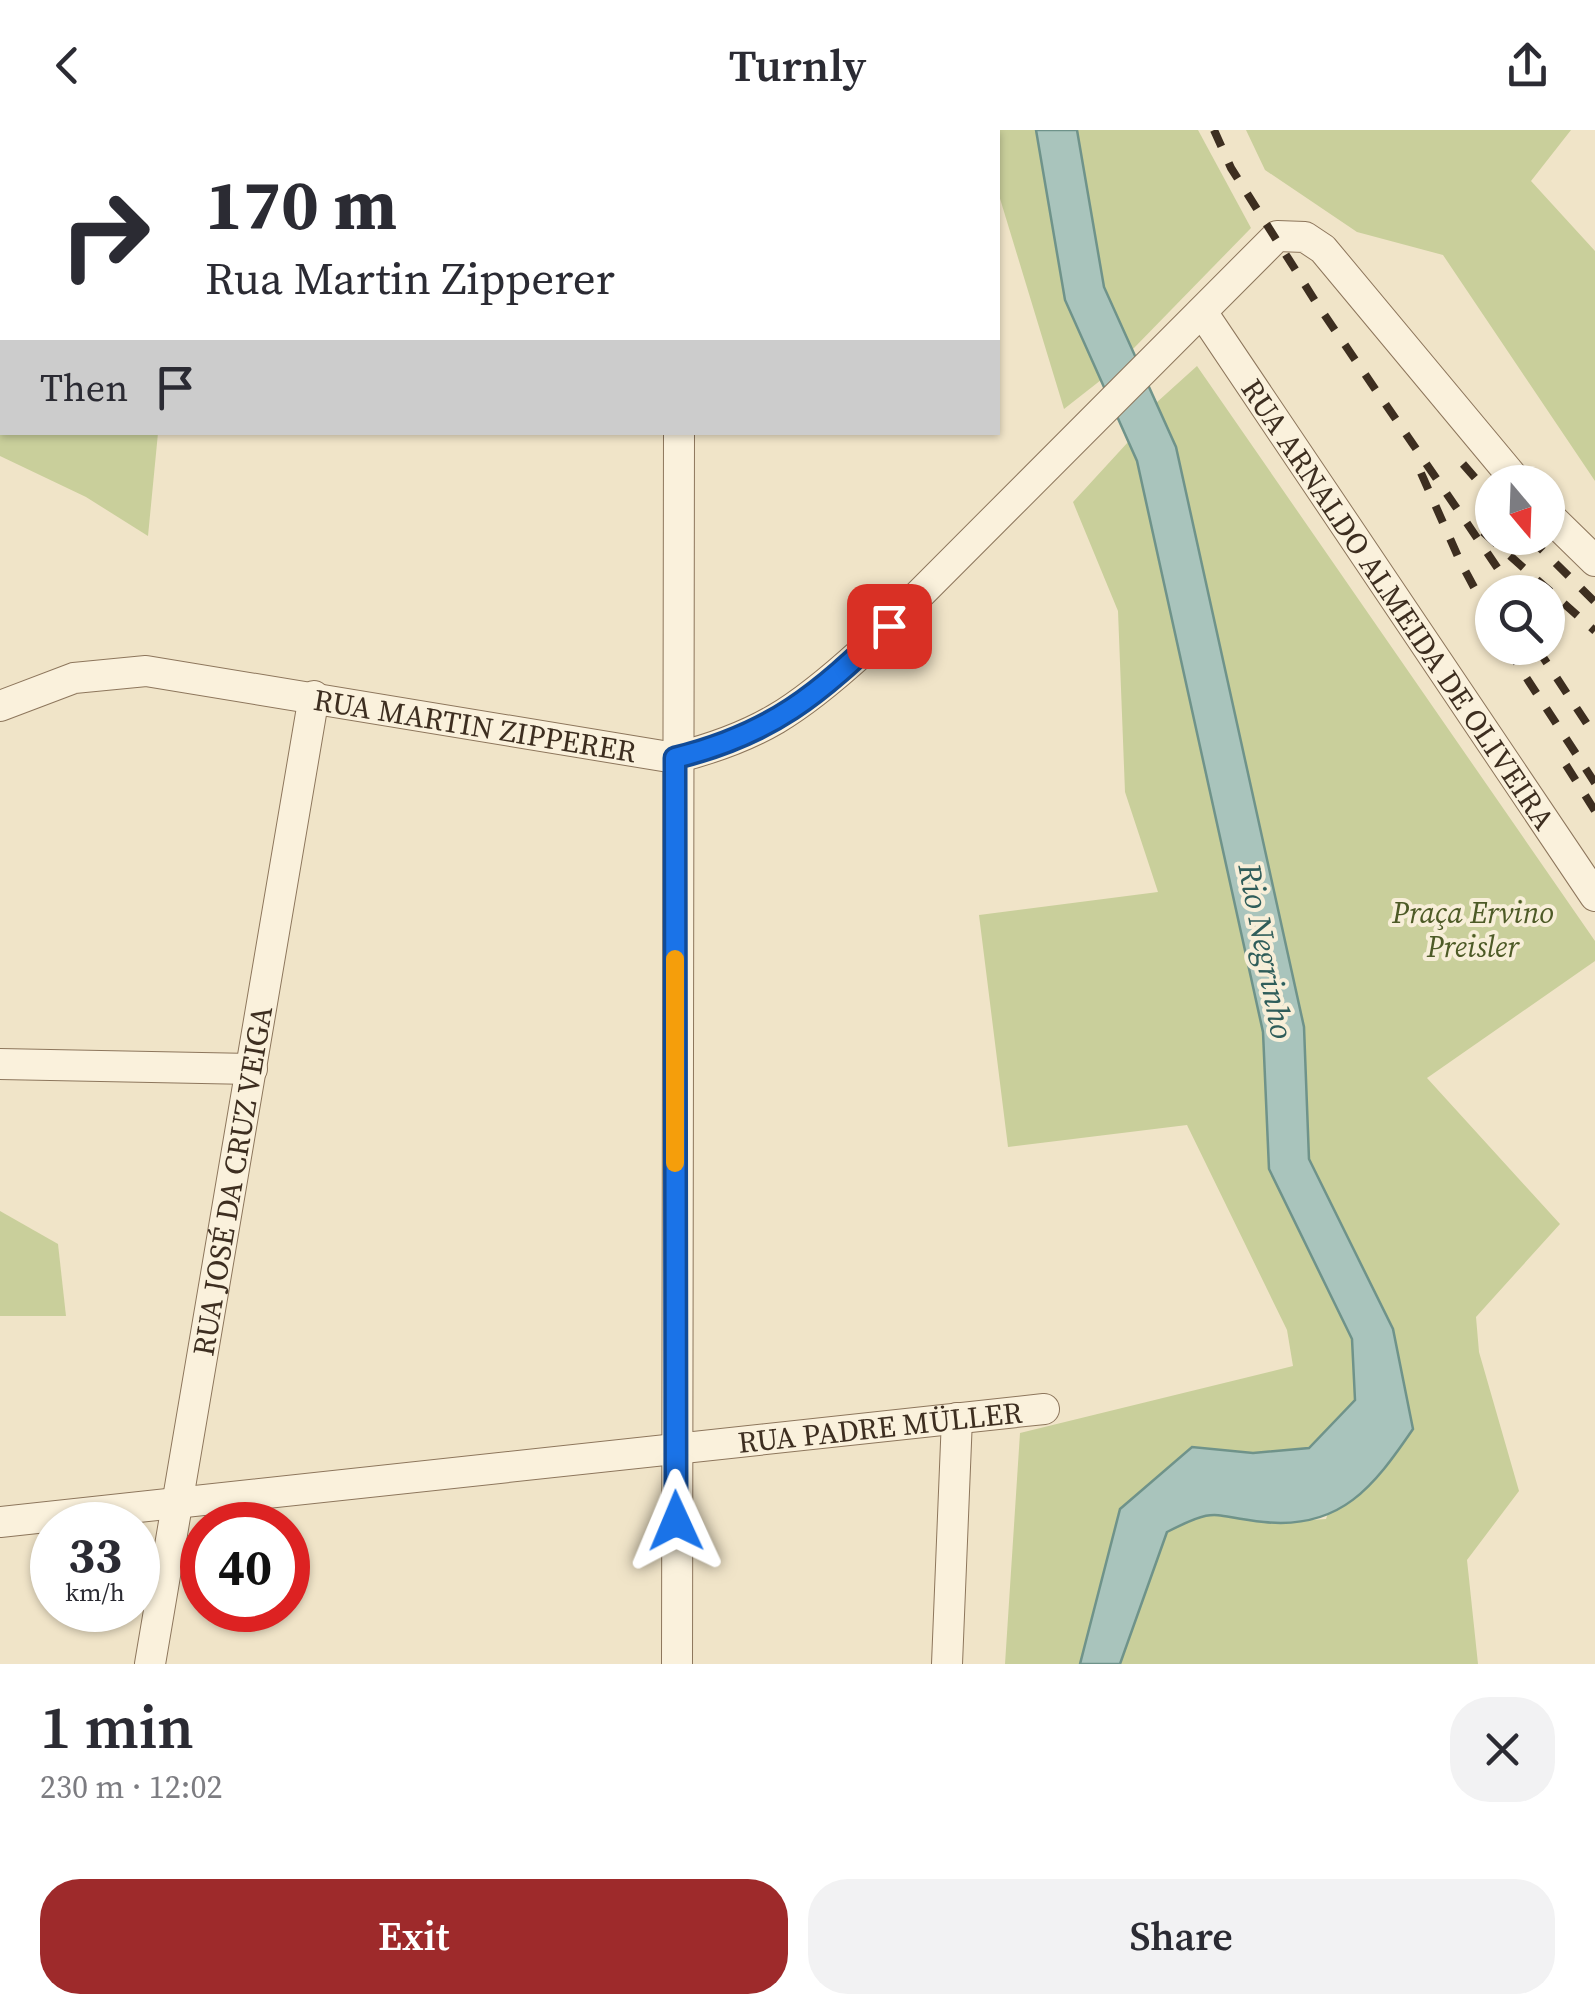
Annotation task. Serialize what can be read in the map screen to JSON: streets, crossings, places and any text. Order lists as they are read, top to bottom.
{
  "streets": {
    "street": [
      "RUA ARNALDO ALMEIDA DE OLIVEIRA",
      "RUA MARTIN ZIPPERER",
      "RUA JOSÉ DA CRUZ VEIGA",
      "RUA PADRE MÜLLER"
    ]
  },
  "crossings": [
    ["RUA ARNALDO ALMEIDA DE OLIVEIRA", "RUA MARTIN ZIPPERER"],
    ["RUA MARTIN ZIPPERER", "RUA JOSÉ DA CRUZ VEIGA"],
    ["RUA JOSÉ DA CRUZ VEIGA", "RUA PADRE MÜLLER"]
  ],
  "water": ["Rio Negrinho"],
  "parks": ["Praça Ervino Preisler"],
  "north": "bottom",
  "page": {
    "header": "Turnly",
    "turn": ["170 m", "Rua Martin Zipperer"],
    "then": "Then",
    "speed": "33 km/h",
    "limit": "40",
    "heading": ["1 min", "230 m · 12:02"],
    "buttons": ["Exit", "Share"]
  }
}
